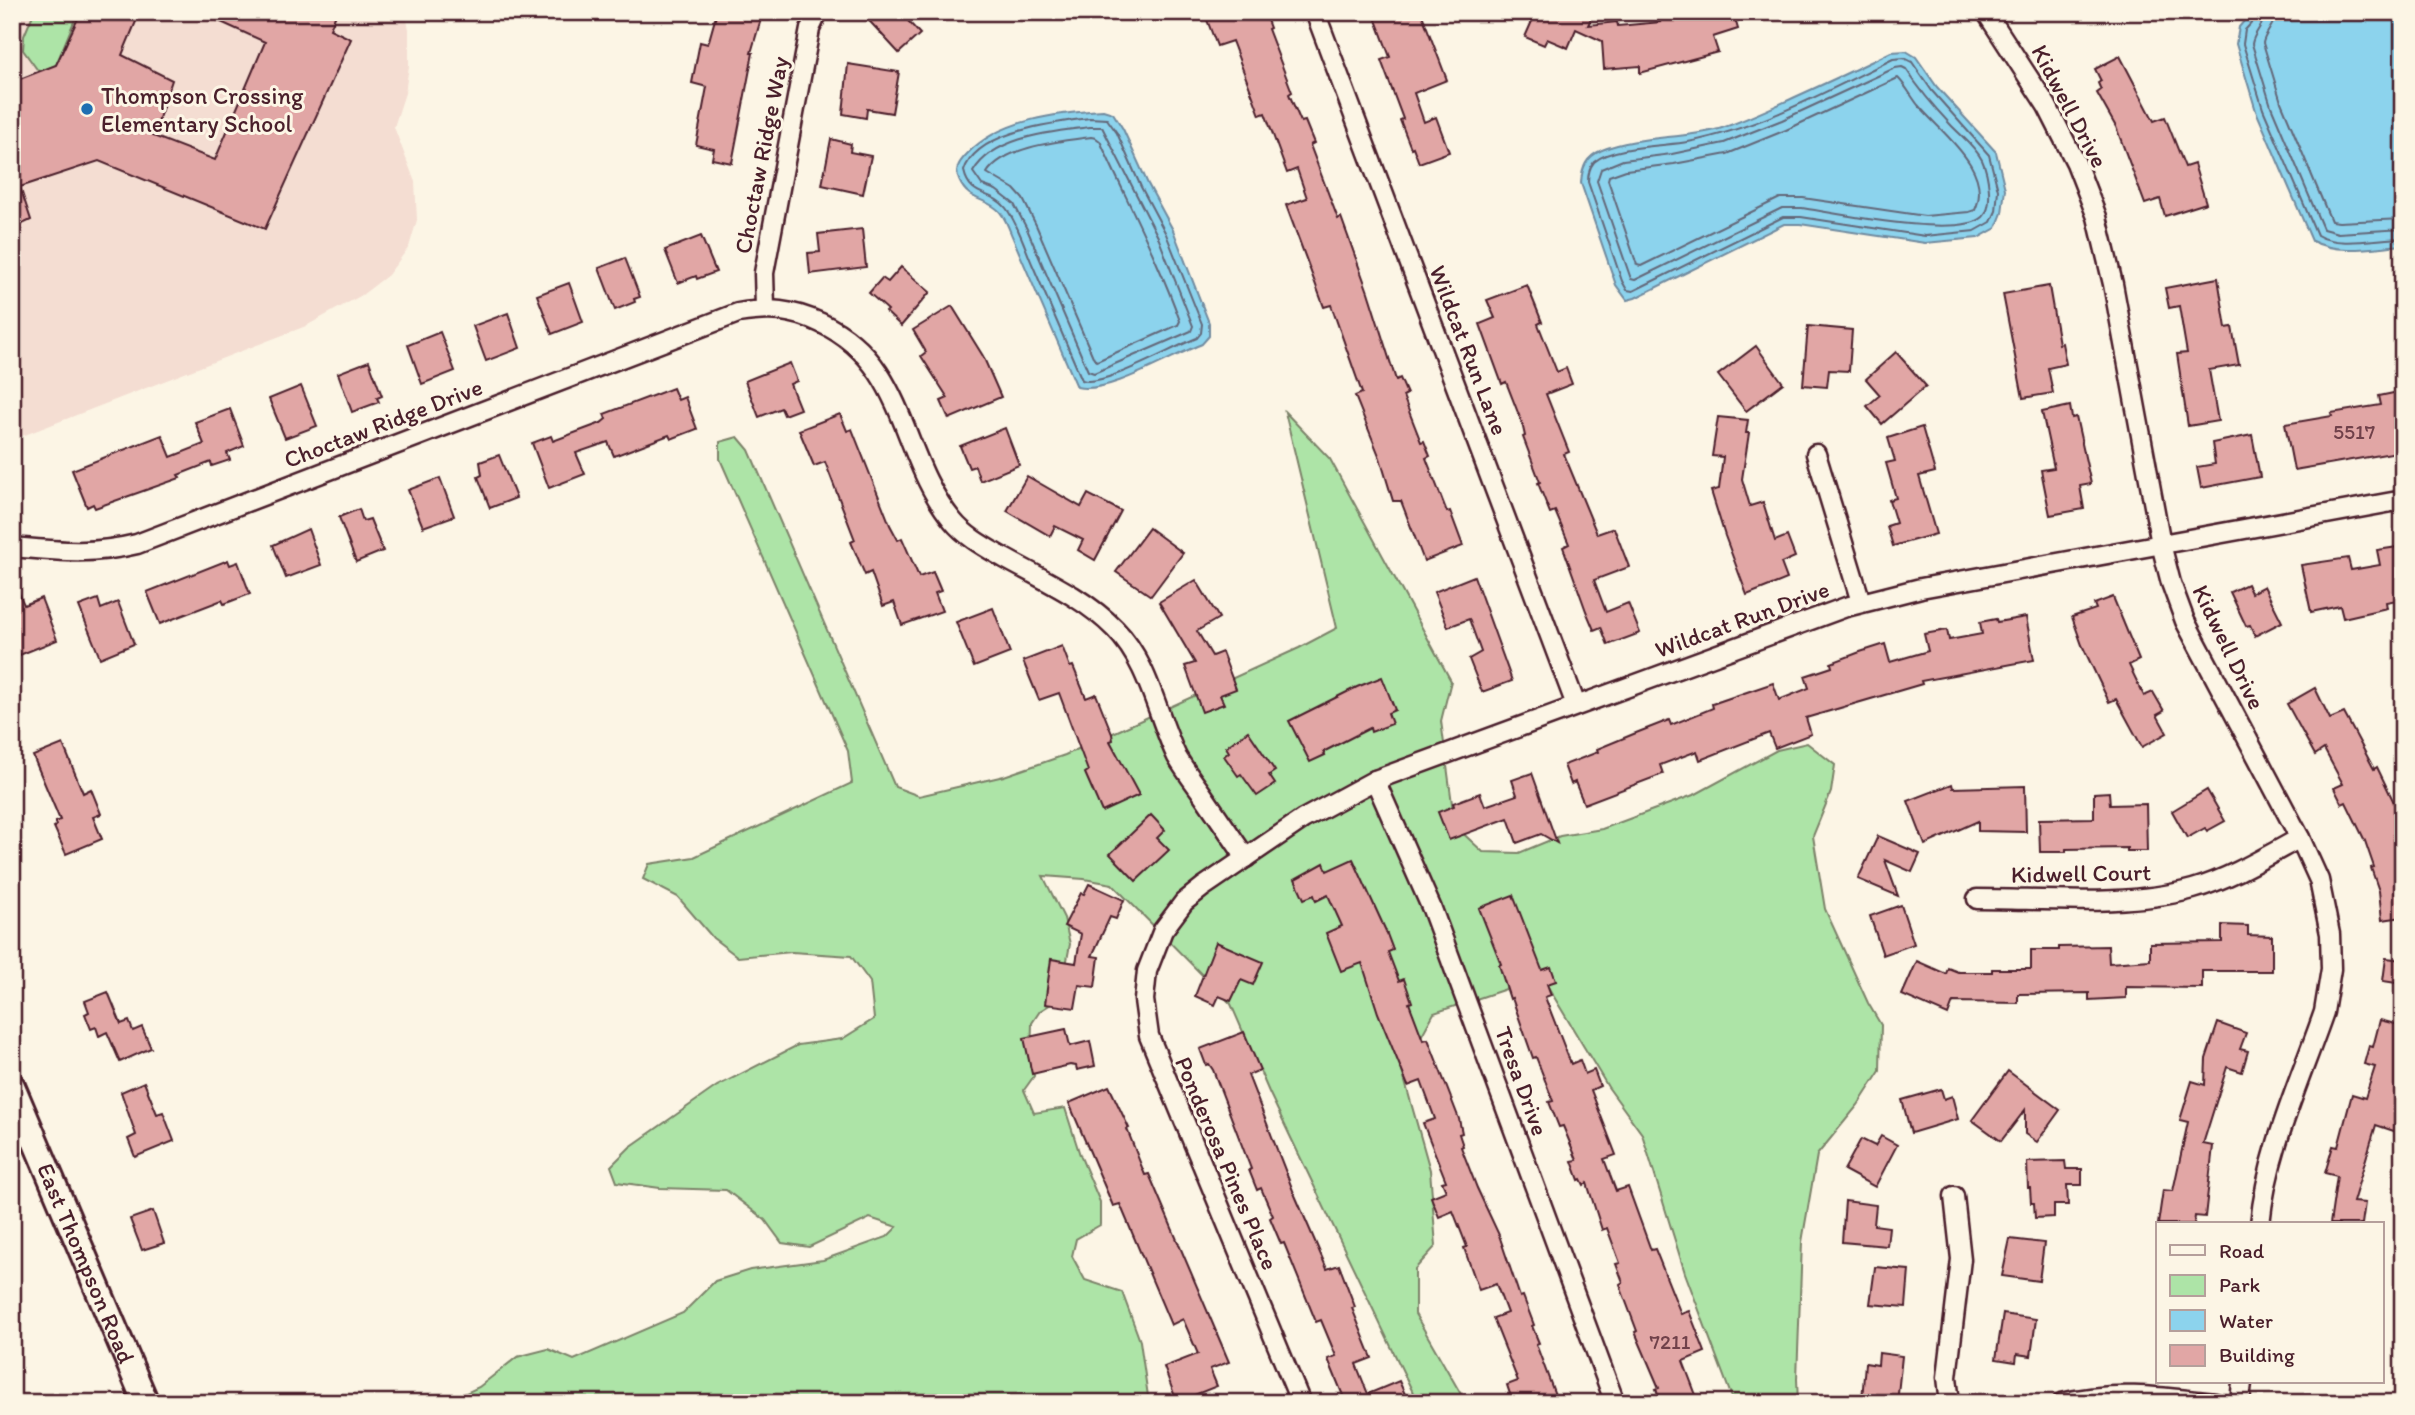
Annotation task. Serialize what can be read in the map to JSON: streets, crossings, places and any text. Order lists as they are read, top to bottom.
{
  "streets": {
    "main road": ["East Thompson Road"],
    "street": [
      "Kidwell Drive",
      "Choctaw Ridge Way",
      "Wildcat Run Lane",
      "Choctaw Ridge Drive",
      "Wildcat Run Drive",
      "Kidwell Court",
      "Tresa Drive",
      "Ponderosa Pines Place"
    ]
  },
  "crossings": [
    ["Kidwell Drive", "Wildcat Run Drive"],
    ["Kidwell Drive", "Kidwell Court"],
    ["Choctaw Ridge Way", "Choctaw Ridge Drive"],
    ["Wildcat Run Lane", "Wildcat Run Drive"],
    ["Wildcat Run Drive", "Tresa Drive"],
    ["Wildcat Run Drive", "Ponderosa Pines Place"]
  ],
  "places": ["Thompson Crossing Elementary School"],
  "house_numbers": ["5517", "7211"],
  "legend": [
    "Road",
    "Park",
    "Water",
    "Building"
  ]
}
